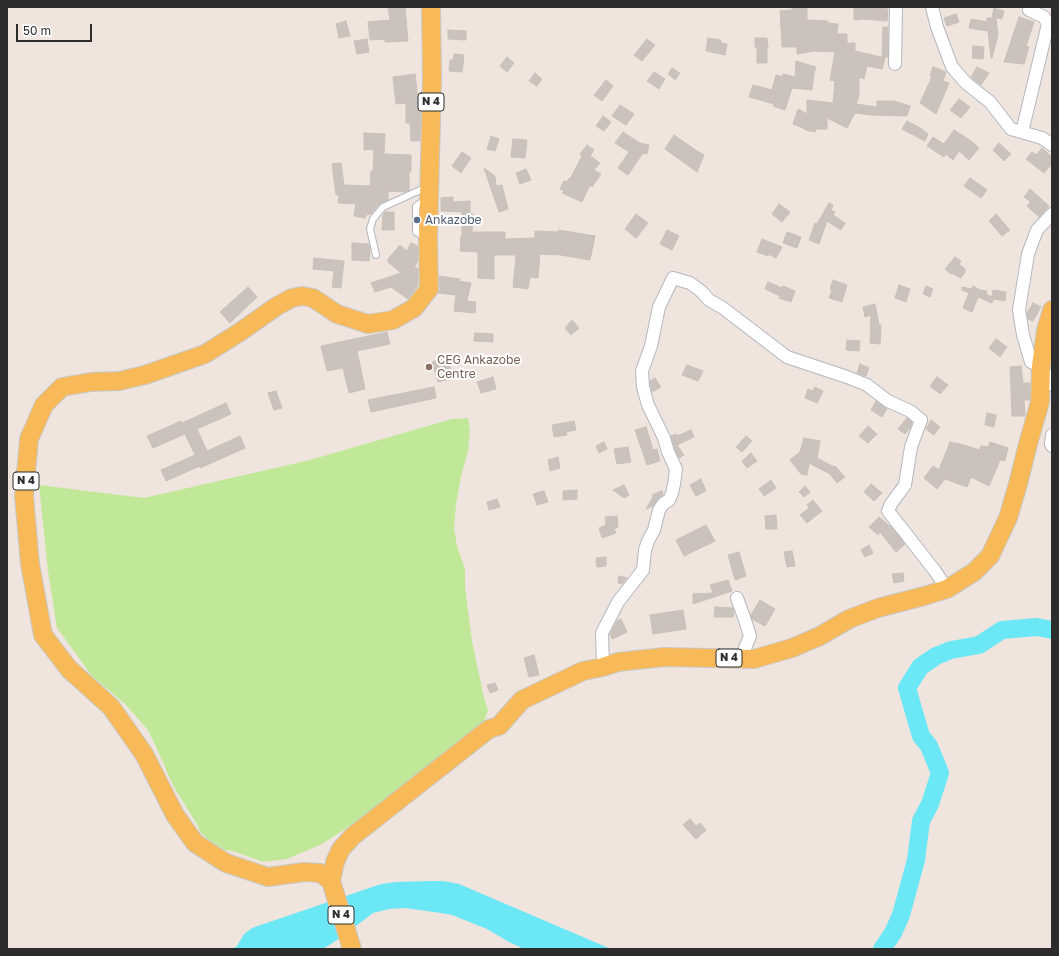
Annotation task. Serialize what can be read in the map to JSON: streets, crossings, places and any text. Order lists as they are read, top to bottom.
{
  "streets": {
    "main road": ["N 4"]
  },
  "places": ["Ankazobe", "CEG Ankazobe Centre"],
  "scale_bar": "50 m"
}
